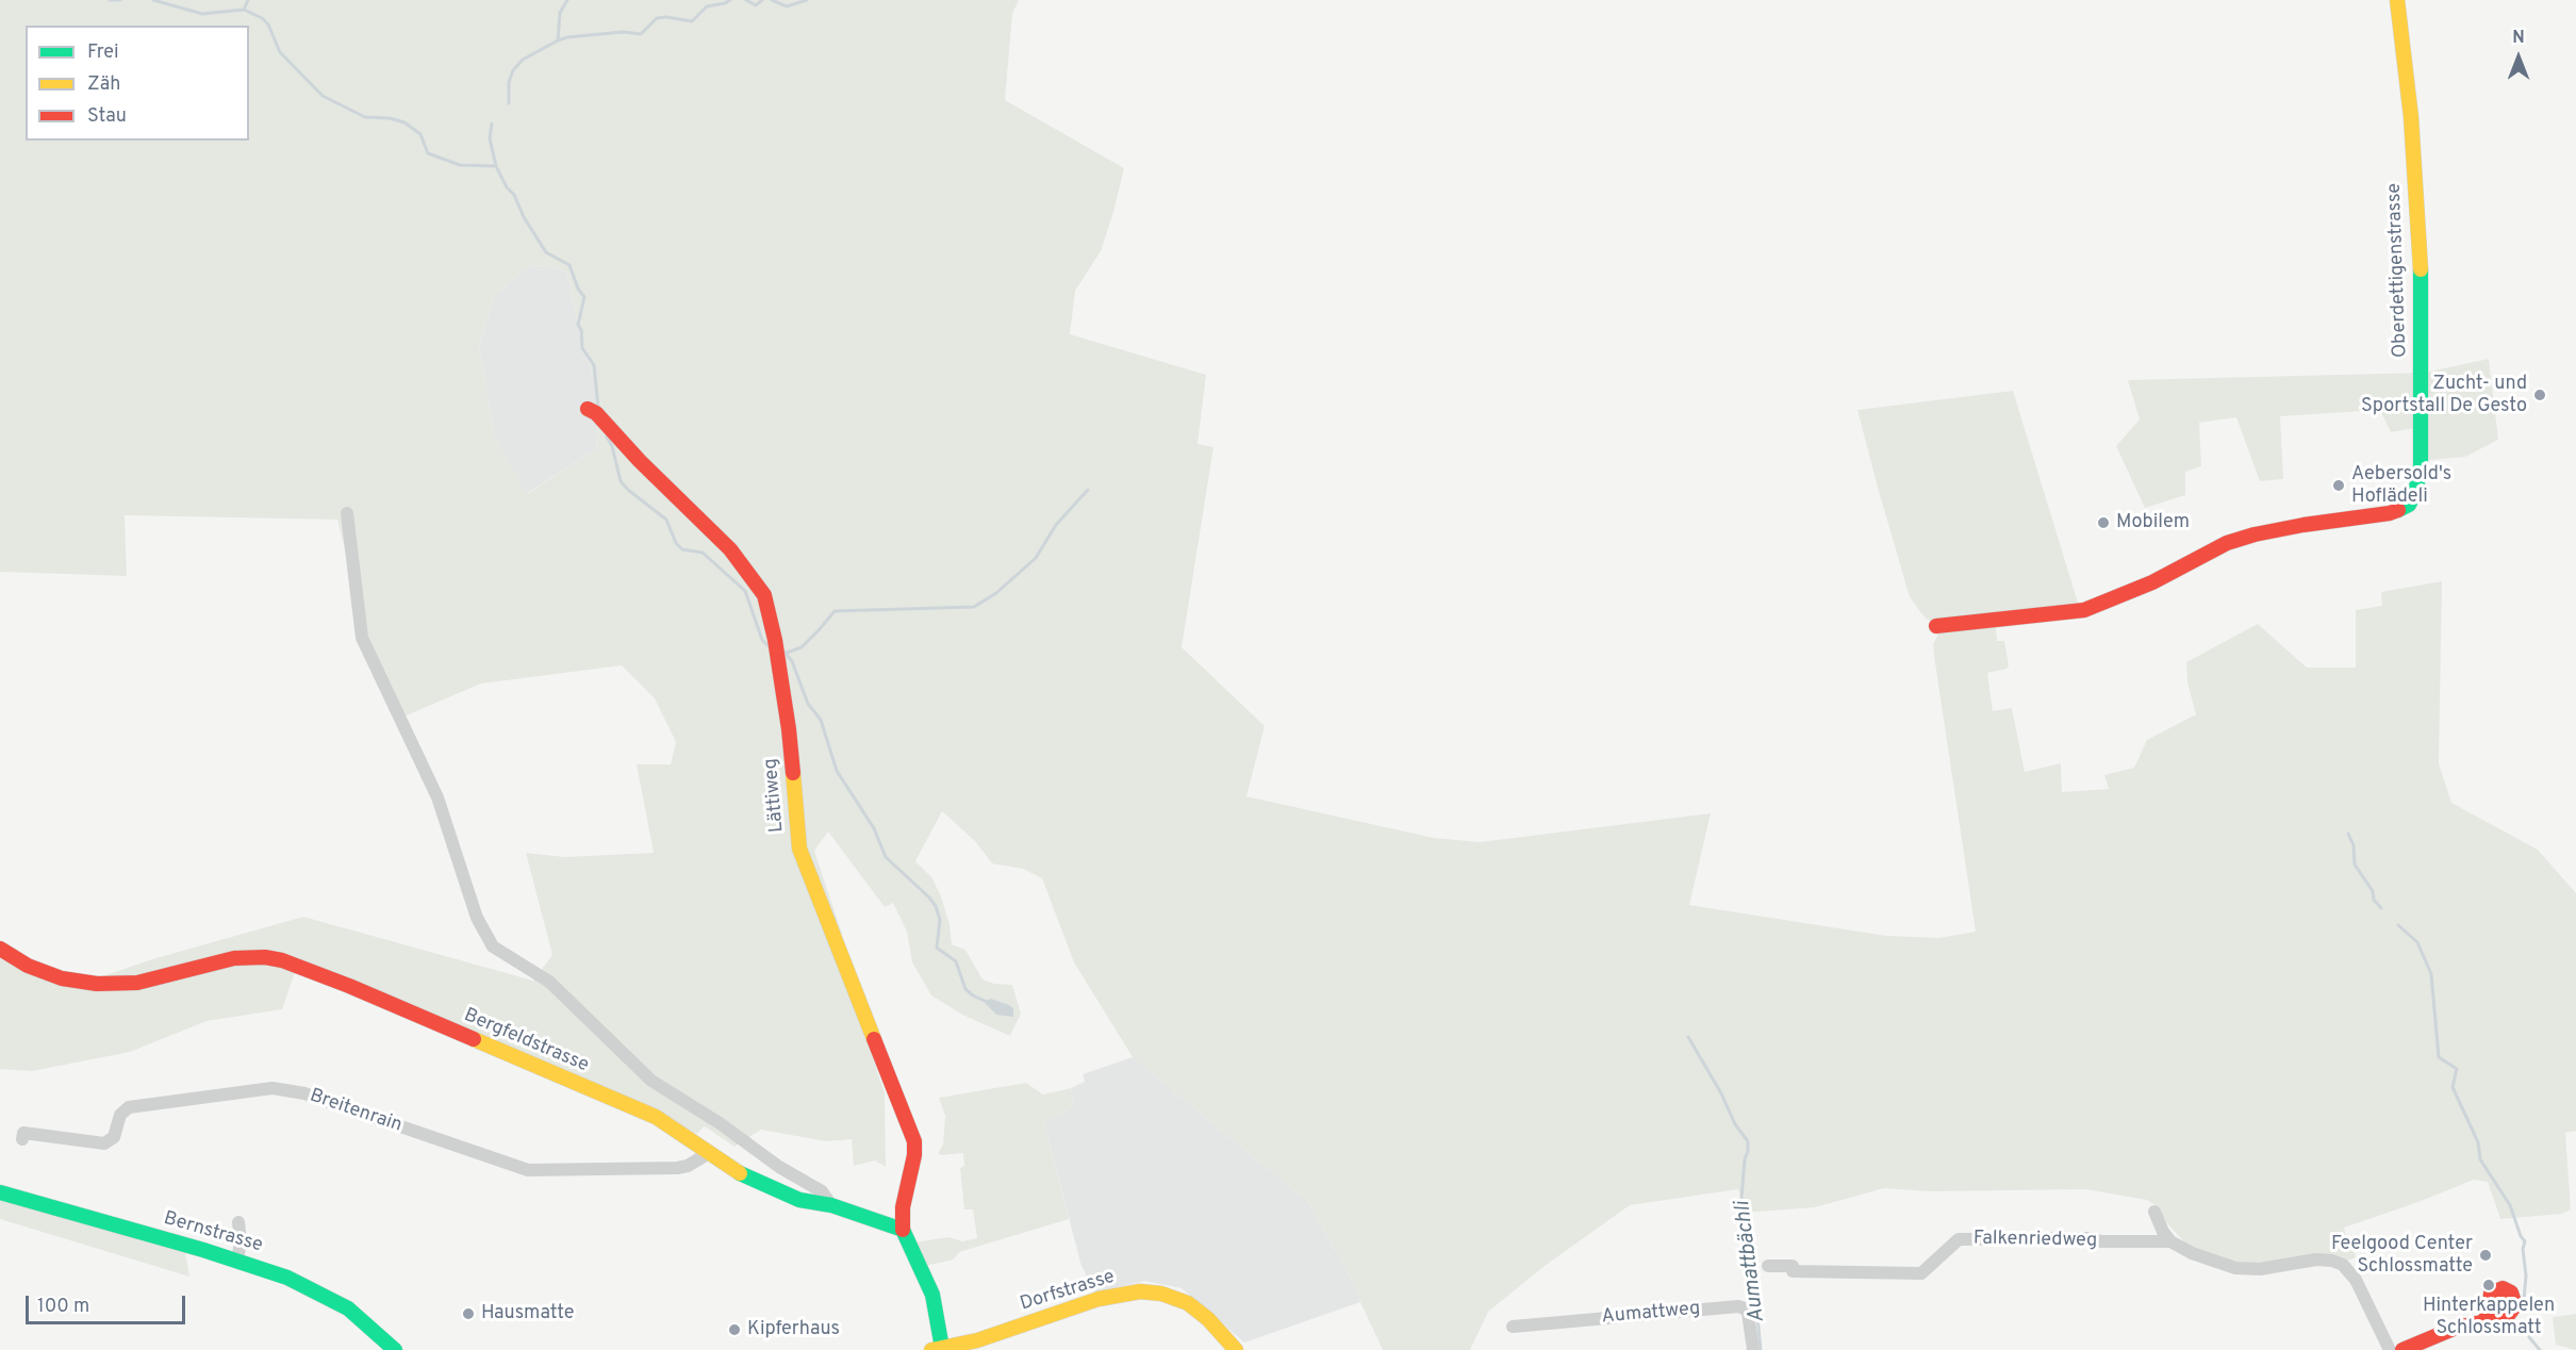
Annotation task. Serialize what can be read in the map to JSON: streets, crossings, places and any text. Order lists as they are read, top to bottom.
{
  "streets": {
    "street": [
      "Oberdettigenstrasse",
      "Lättiweg",
      "Bergfeldstrasse",
      "Breitenrain",
      "Bernstrasse",
      "Falkenriedweg",
      "Dorfstrasse",
      "Aumattweg"
    ]
  },
  "crossings": [
    ["Lättiweg", "Bergfeldstrasse"],
    ["Bergfeldstrasse", "Breitenrain"]
  ],
  "water": ["Aumattbächli"],
  "places": [
    "Zucht- und Sportstall De Gesto",
    "Aebersold's Hoflädeli",
    "Mobilem",
    "Feelgood Center Schlossmatte",
    "Hinterkappelen Schlossmatt",
    "Hausmatte",
    "Kipferhaus"
  ],
  "legend": ["Frei", "Zäh", "Stau"],
  "scale_bar": "100 m",
  "north": "top"
}
